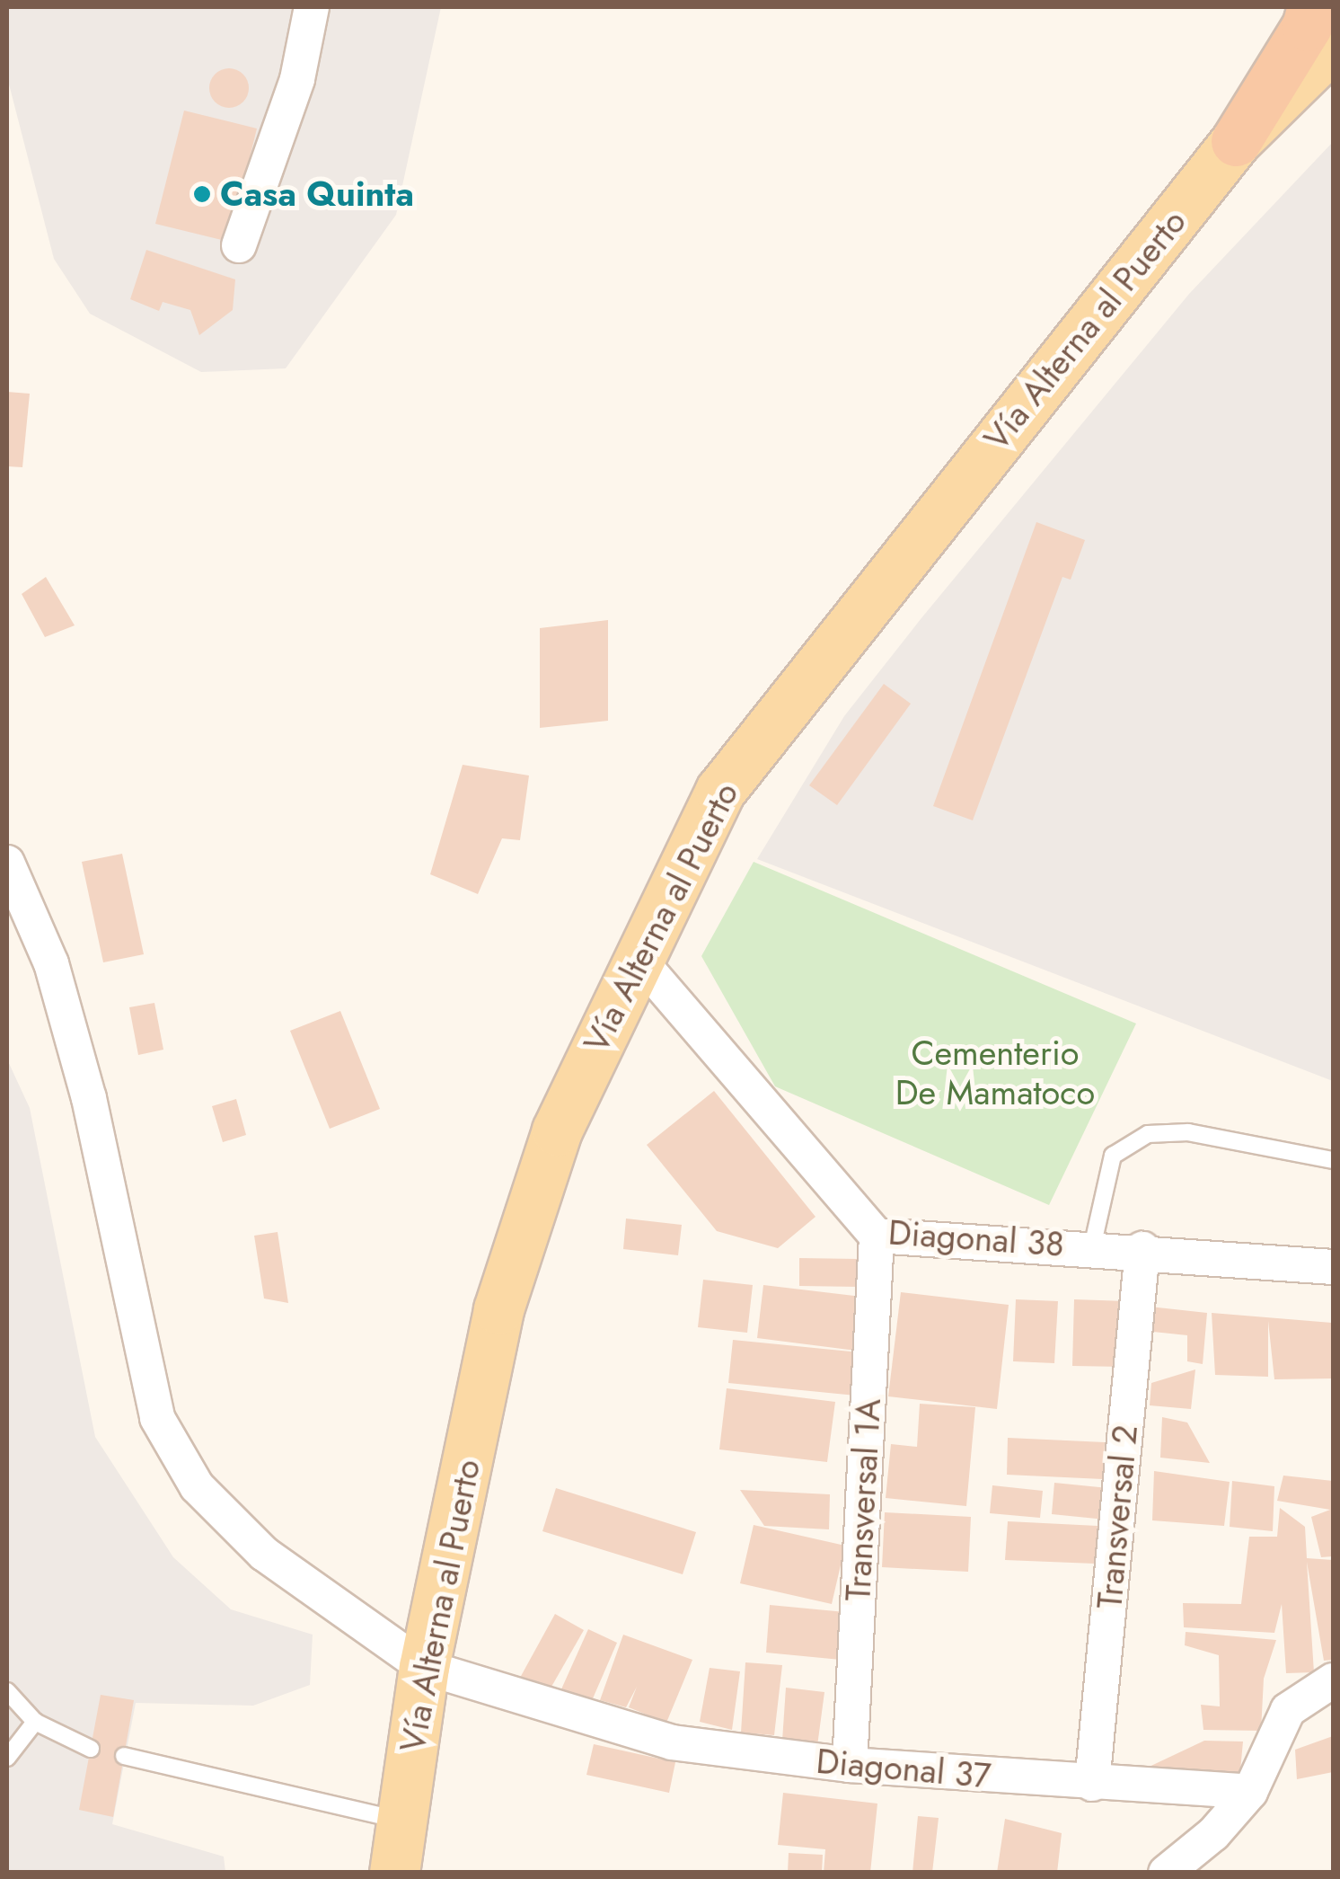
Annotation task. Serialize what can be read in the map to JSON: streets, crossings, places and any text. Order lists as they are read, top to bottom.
{
  "streets": {
    "main road": ["Vía Alterna al Puerto"],
    "street": [
      "Diagonal 38",
      "Transversal 1A",
      "Transversal 2",
      "Diagonal 37"
    ]
  },
  "crossings": [
    ["Vía Alterna al Puerto", "Diagonal 38"],
    ["Vía Alterna al Puerto", "Diagonal 37"],
    ["Diagonal 38", "Transversal 1A"],
    ["Diagonal 38", "Transversal 2"],
    ["Transversal 1A", "Diagonal 37"],
    ["Transversal 2", "Diagonal 37"]
  ],
  "parks": ["Cementerio De Mamatoco"],
  "places": ["Casa Quinta"]
}
